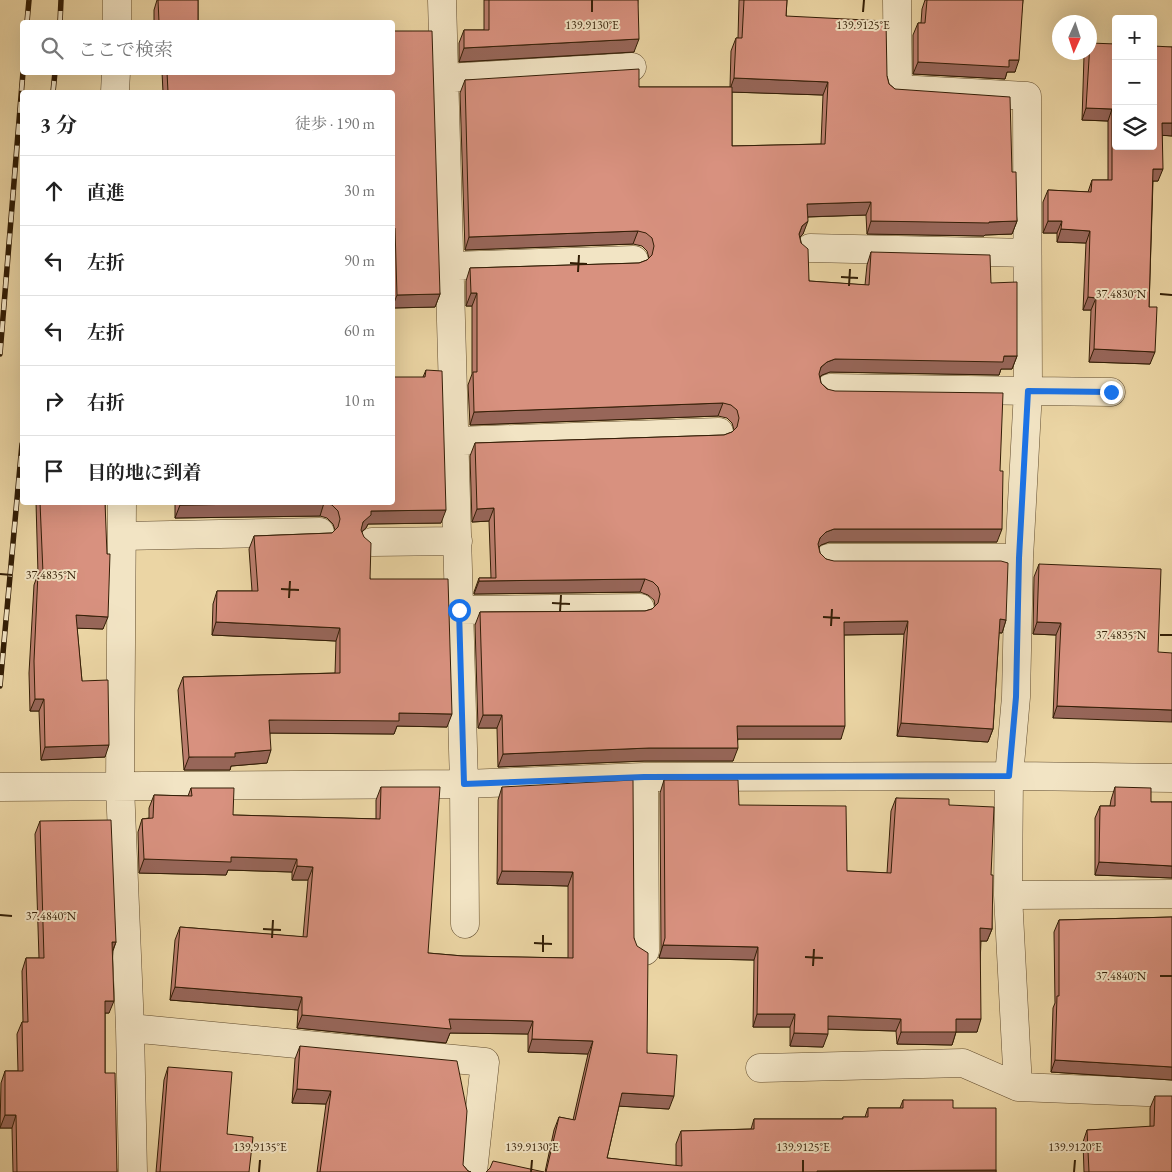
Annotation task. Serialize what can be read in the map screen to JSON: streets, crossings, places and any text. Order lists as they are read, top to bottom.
{
  "north": "bottom",
  "page": {
    "map_buttons": ["+", "−"],
    "search": "ここで検索",
    "heading": ["3 分", "徒歩 · 190 m"],
    "list": [
      ["直進", "30 m"],
      ["左折", "90 m"],
      ["左折", "60 m"],
      ["右折", "10 m"],
      "目的地に到着"
    ]
  },
  "coordinates": [
    "139.9130°E",
    "139.9125°E",
    "37.4830°N",
    "37.4835°N",
    "37.4840°N",
    "139.9135°E",
    "139.9120°E"
  ]
}
